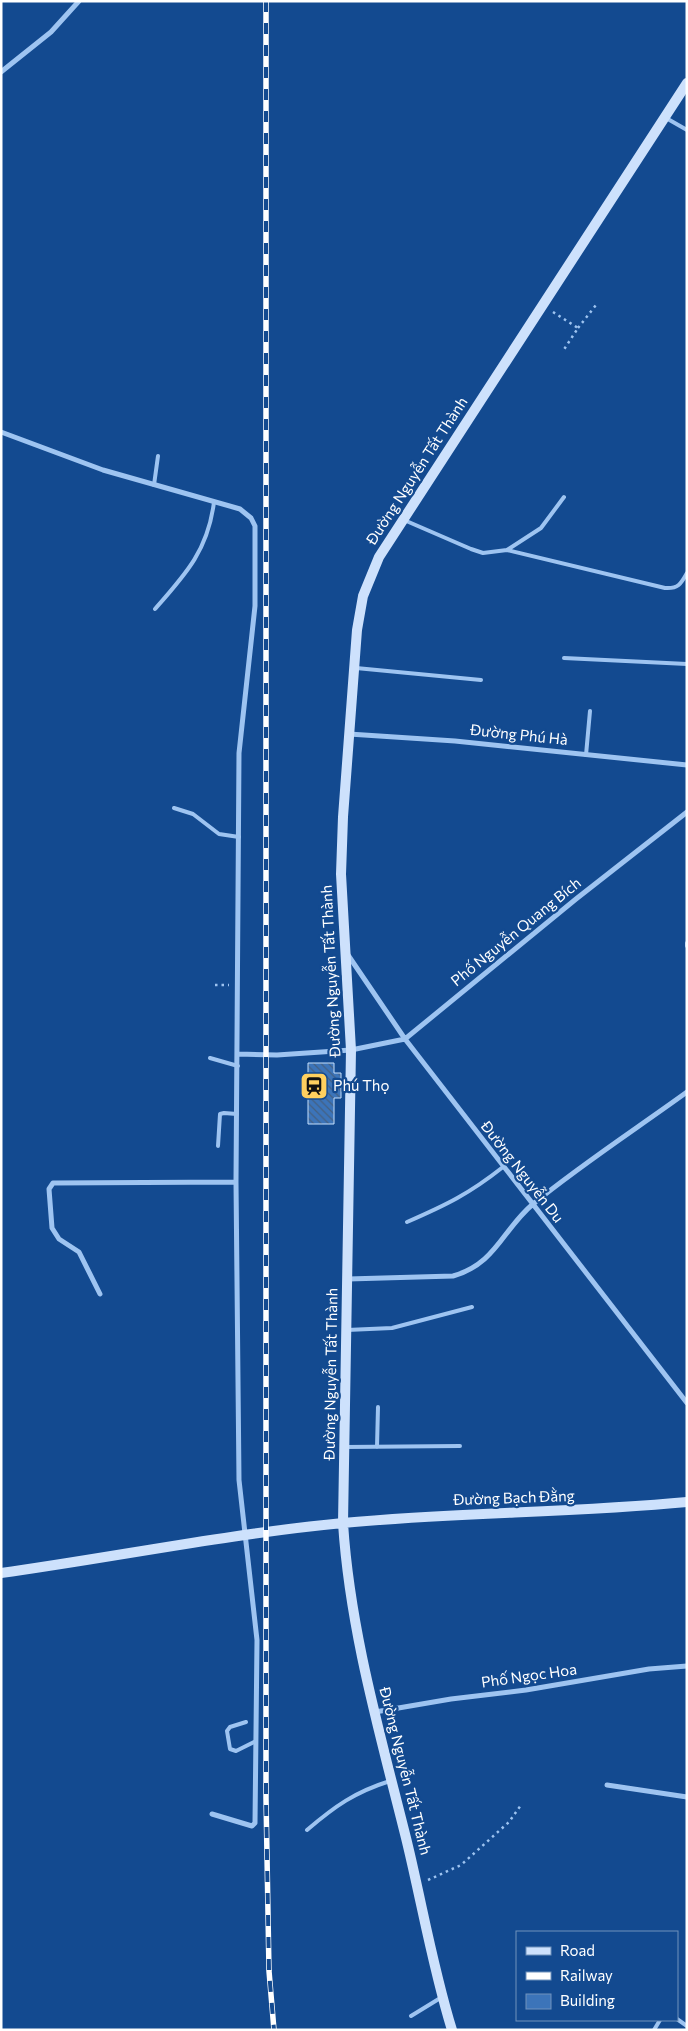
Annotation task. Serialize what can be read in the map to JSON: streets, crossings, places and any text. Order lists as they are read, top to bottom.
{
  "streets": {
    "street": [
      "Đường Nguyễn Tất Thành",
      "Đường Phú Hà",
      "Phố Nguyễn Quang Bích",
      "Đường Nguyễn Du",
      "Đường Bạch Đằng",
      "Phố Ngọc Hoa"
    ]
  },
  "crossings": [
    ["Đường Nguyễn Tất Thành", "Đường Phú Hà"],
    ["Đường Nguyễn Tất Thành", "Phố Nguyễn Quang Bích"],
    ["Đường Nguyễn Tất Thành", "Đường Nguyễn Du"],
    ["Đường Nguyễn Tất Thành", "Đường Bạch Đằng"],
    ["Đường Nguyễn Tất Thành", "Phố Ngọc Hoa"],
    ["Phố Nguyễn Quang Bích", "Đường Nguyễn Du"]
  ],
  "places": {
    "station": ["Phú Thọ"]
  },
  "legend": ["Road", "Railway", "Building"]
}
